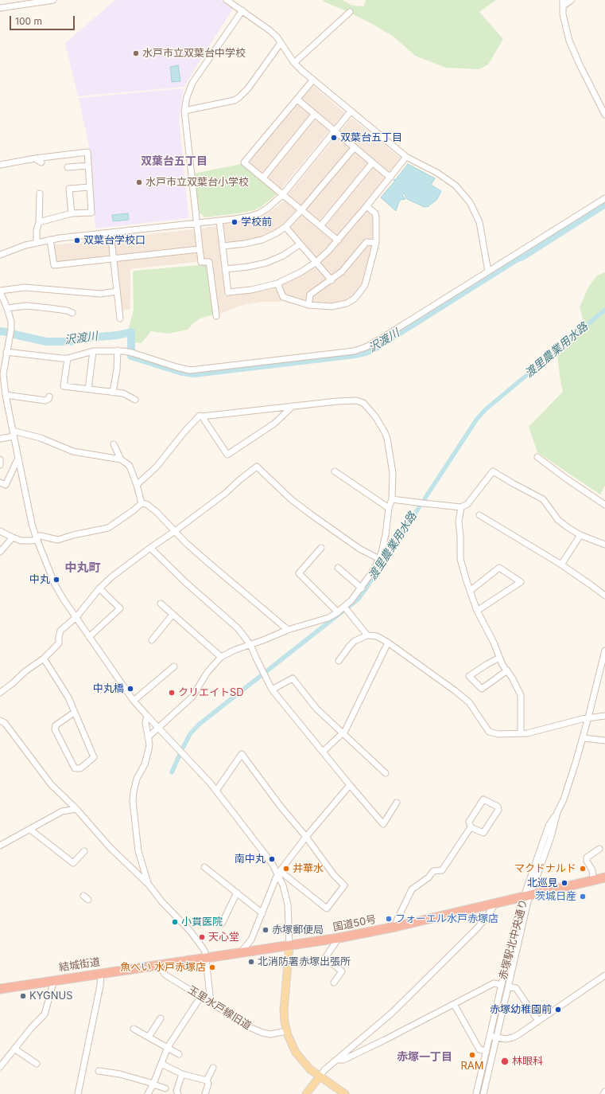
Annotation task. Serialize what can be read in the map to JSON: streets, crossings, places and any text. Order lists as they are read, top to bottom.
{
  "streets": {
    "highway": ["国道50号", "結城街道"],
    "street": ["赤塚駅北中央通り", "玉里水戸線旧道"]
  },
  "crossings": [
    ["国道50号", "赤塚駅北中央通り"],
    ["国道50号", "結城街道"],
    ["国道50号", "玉里水戸線旧道"],
    ["結城街道", "玉里水戸線旧道"]
  ],
  "districts": ["双葉台五丁目", "中丸町", "赤塚一丁目"],
  "water": ["沢渡川", "渡里農業用水路"],
  "places": [
    "水戸市立双葉台中学校",
    "双葉台五丁目",
    "水戸市立双葉台小学校",
    "学校前",
    "双葉台学校口",
    "中丸",
    "中丸橋",
    "クリエイトSD",
    "南中丸",
    "井華水",
    "マクドナルド",
    "北巡見",
    "茨城日産",
    "フォーエル水戸赤塚店",
    "小貫医院",
    "赤塚郵便局",
    "天心堂",
    "北消防署赤塚出張所",
    "魚べい 水戸赤塚店",
    "KYGNUS",
    "赤塚幼稚園前",
    "RAM",
    "林眼科"
  ],
  "scale_bar": "100 m"
}
